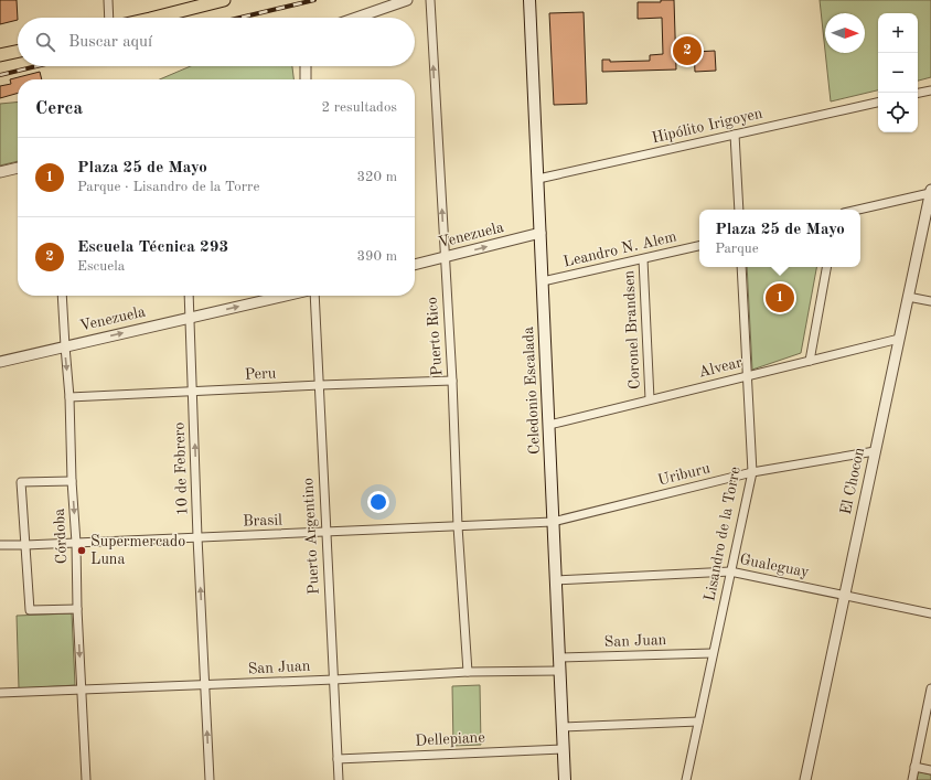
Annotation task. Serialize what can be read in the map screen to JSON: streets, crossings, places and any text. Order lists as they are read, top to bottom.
{
  "streets": {
    "main road": ["Celedonio Escalada"],
    "street": [
      "Hipólito Irigoyen",
      "Venezuela",
      "Leandro N. Alem",
      "Coronel Brandsen",
      "Puerto Rico",
      "Alvear",
      "Peru",
      "10 de Febrero",
      "Uriburu",
      "El Chocon",
      "Brasil",
      "Lisandro de la Torre",
      "Córdoba",
      "Puerto Argentino",
      "Gualeguay",
      "San Juan",
      "Dellepiane"
    ]
  },
  "crossings": [
    ["Hipólito Irigoyen", "Celedonio Escalada"],
    ["Venezuela", "Puerto Rico"],
    ["Venezuela", "Celedonio Escalada"],
    ["Venezuela", "10 de Febrero"],
    ["Venezuela", "Córdoba"],
    ["Leandro N. Alem", "Coronel Brandsen"],
    ["Leandro N. Alem", "Celedonio Escalada"],
    ["Coronel Brandsen", "Alvear"],
    ["Puerto Rico", "Peru"],
    ["Puerto Rico", "Brasil"],
    ["Puerto Rico", "San Juan"],
    ["Alvear", "Celedonio Escalada"],
    ["Alvear", "El Chocon"],
    ["Alvear", "Lisandro de la Torre"],
    ["Peru", "10 de Febrero"],
    ["Peru", "Córdoba"],
    ["Peru", "Puerto Argentino"],
    ["Celedonio Escalada", "Uriburu"],
    ["Celedonio Escalada", "Brasil"],
    ["Celedonio Escalada", "Gualeguay"],
    ["Celedonio Escalada", "San Juan"],
    ["Celedonio Escalada", "Dellepiane"],
    ["10 de Febrero", "Brasil"],
    ["10 de Febrero", "San Juan"],
    ["Uriburu", "El Chocon"],
    ["Uriburu", "Brasil"],
    ["Uriburu", "Lisandro de la Torre"],
    ["El Chocon", "Gualeguay"],
    ["Brasil", "Córdoba"],
    ["Brasil", "Puerto Argentino"],
    ["Lisandro de la Torre", "Gualeguay"],
    ["Lisandro de la Torre", "San Juan"],
    ["Córdoba", "San Juan"],
    ["Puerto Argentino", "San Juan"],
    ["Puerto Argentino", "Dellepiane"]
  ],
  "one_way": [
    "Venezuela",
    "Puerto Rico",
    "10 de Febrero",
    "Córdoba"
  ],
  "places": ["Supermercado Luna"],
  "north": "right",
  "page": {
    "map_buttons": ["+", "−"],
    "search": "Buscar aquí",
    "pins": ["2", "1"],
    "heading": ["Cerca", "2 resultados"],
    "list": [
      {
        "mark": "1",
        "name": "Plaza 25 de Mayo",
        "note": "Parque · Lisandro de la Torre",
        "value": "320 m"
      },
      {
        "mark": "2",
        "name": "Escuela Técnica 293",
        "note": "Escuela",
        "value": "390 m"
      }
    ],
    "popup": ["Plaza 25 de Mayo", "Parque"]
  }
}
